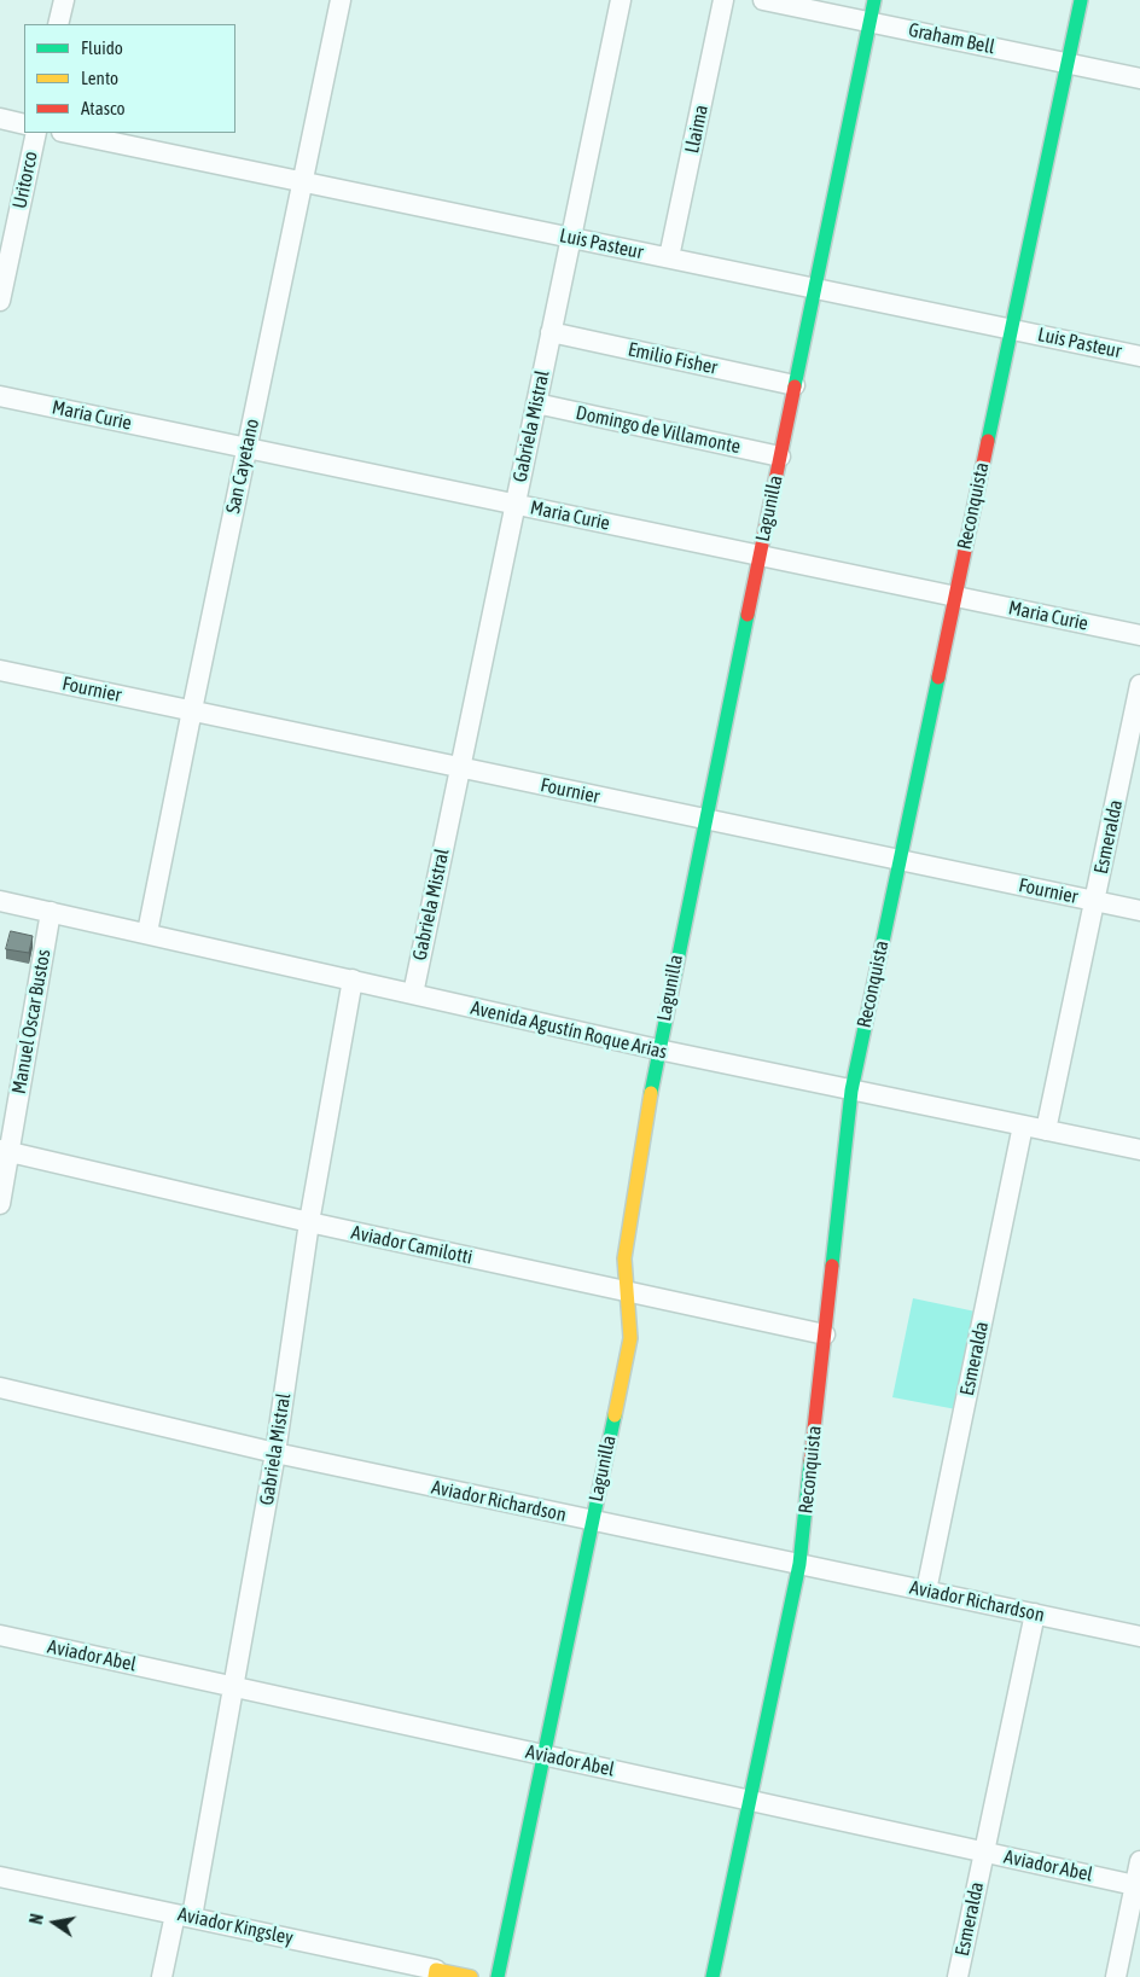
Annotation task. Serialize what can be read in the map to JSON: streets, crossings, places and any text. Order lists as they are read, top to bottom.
{
  "streets": {
    "main road": ["Reconquista", "Lagunilla", "Aviador Kingsley"],
    "street": [
      "Graham Bell",
      "Llaima",
      "Uritorco",
      "Luis Pasteur",
      "Emilio Fisher",
      "Maria Curie",
      "Gabriela Mistral",
      "Domingo de Villamonte",
      "San Cayetano",
      "Fournier",
      "Esmeralda",
      "Manuel Oscar Bustos",
      "Avenida Agustín Roque Arias",
      "Aviador Camilotti",
      "Aviador Richardson",
      "Aviador Abel"
    ]
  },
  "crossings": [
    ["Graham Bell", "Reconquista"],
    ["Graham Bell", "Lagunilla"],
    ["Llaima", "Luis Pasteur"],
    ["Luis Pasteur", "Gabriela Mistral"],
    ["Luis Pasteur", "San Cayetano"],
    ["Luis Pasteur", "Reconquista"],
    ["Luis Pasteur", "Lagunilla"],
    ["Emilio Fisher", "Gabriela Mistral"],
    ["Emilio Fisher", "Lagunilla"],
    ["Maria Curie", "Gabriela Mistral"],
    ["Maria Curie", "San Cayetano"],
    ["Maria Curie", "Reconquista"],
    ["Maria Curie", "Lagunilla"],
    ["Gabriela Mistral", "Domingo de Villamonte"],
    ["Gabriela Mistral", "Fournier"],
    ["Gabriela Mistral", "Avenida Agustín Roque Arias"],
    ["Gabriela Mistral", "Aviador Camilotti"],
    ["Gabriela Mistral", "Aviador Richardson"],
    ["Gabriela Mistral", "Aviador Abel"],
    ["Gabriela Mistral", "Aviador Kingsley"],
    ["Domingo de Villamonte", "Lagunilla"],
    ["San Cayetano", "Fournier"],
    ["San Cayetano", "Avenida Agustín Roque Arias"],
    ["Reconquista", "Fournier"],
    ["Reconquista", "Avenida Agustín Roque Arias"],
    ["Reconquista", "Aviador Camilotti"],
    ["Reconquista", "Aviador Richardson"],
    ["Reconquista", "Aviador Abel"],
    ["Lagunilla", "Fournier"],
    ["Lagunilla", "Avenida Agustín Roque Arias"],
    ["Lagunilla", "Aviador Camilotti"],
    ["Lagunilla", "Aviador Richardson"],
    ["Lagunilla", "Aviador Abel"],
    ["Fournier", "Esmeralda"],
    ["Esmeralda", "Avenida Agustín Roque Arias"],
    ["Esmeralda", "Aviador Richardson"],
    ["Esmeralda", "Aviador Abel"],
    ["Manuel Oscar Bustos", "Avenida Agustín Roque Arias"],
    ["Manuel Oscar Bustos", "Aviador Camilotti"]
  ],
  "legend": ["Fluido", "Lento", "Atasco"],
  "north": "left"
}
